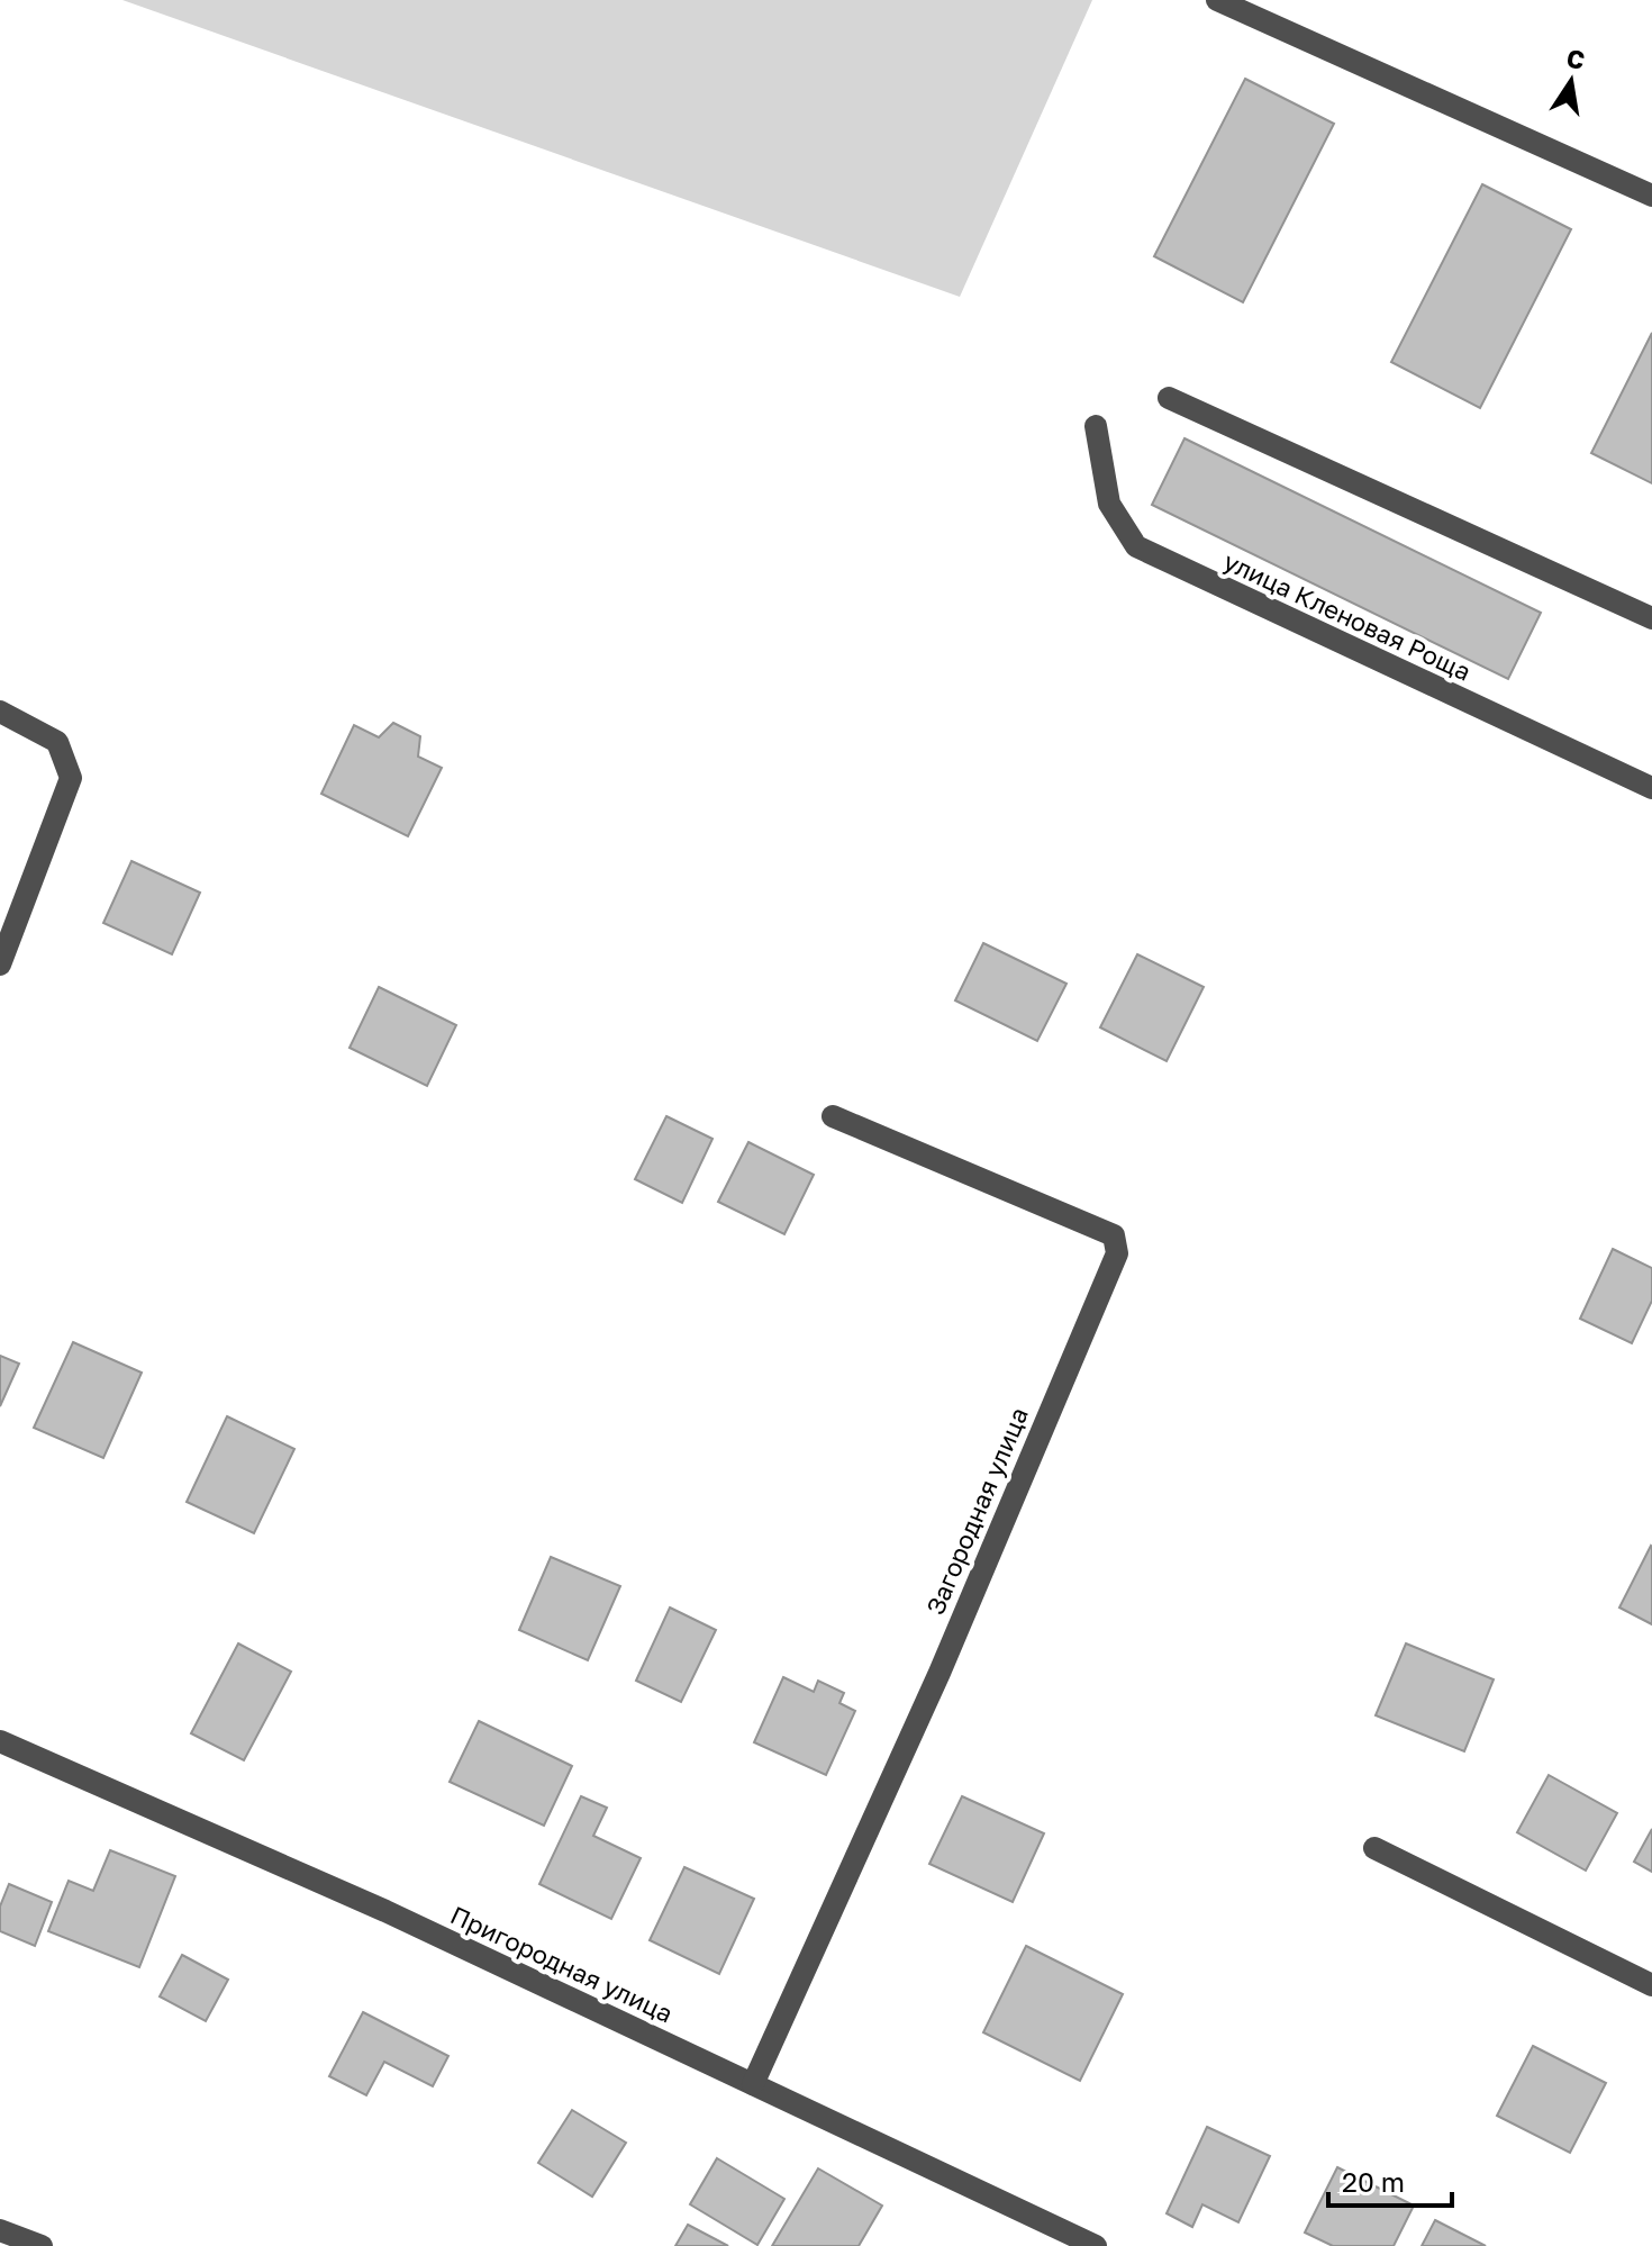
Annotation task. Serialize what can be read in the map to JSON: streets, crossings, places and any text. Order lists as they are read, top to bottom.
{
  "streets": {
    "street": ["улица Кленовая Роща", "Загородная улица", "Пригородная улица"]
  },
  "crossings": [
    ["Загородная улица", "Пригородная улица"]
  ],
  "scale_bar": "20 m",
  "north": "top"
}
